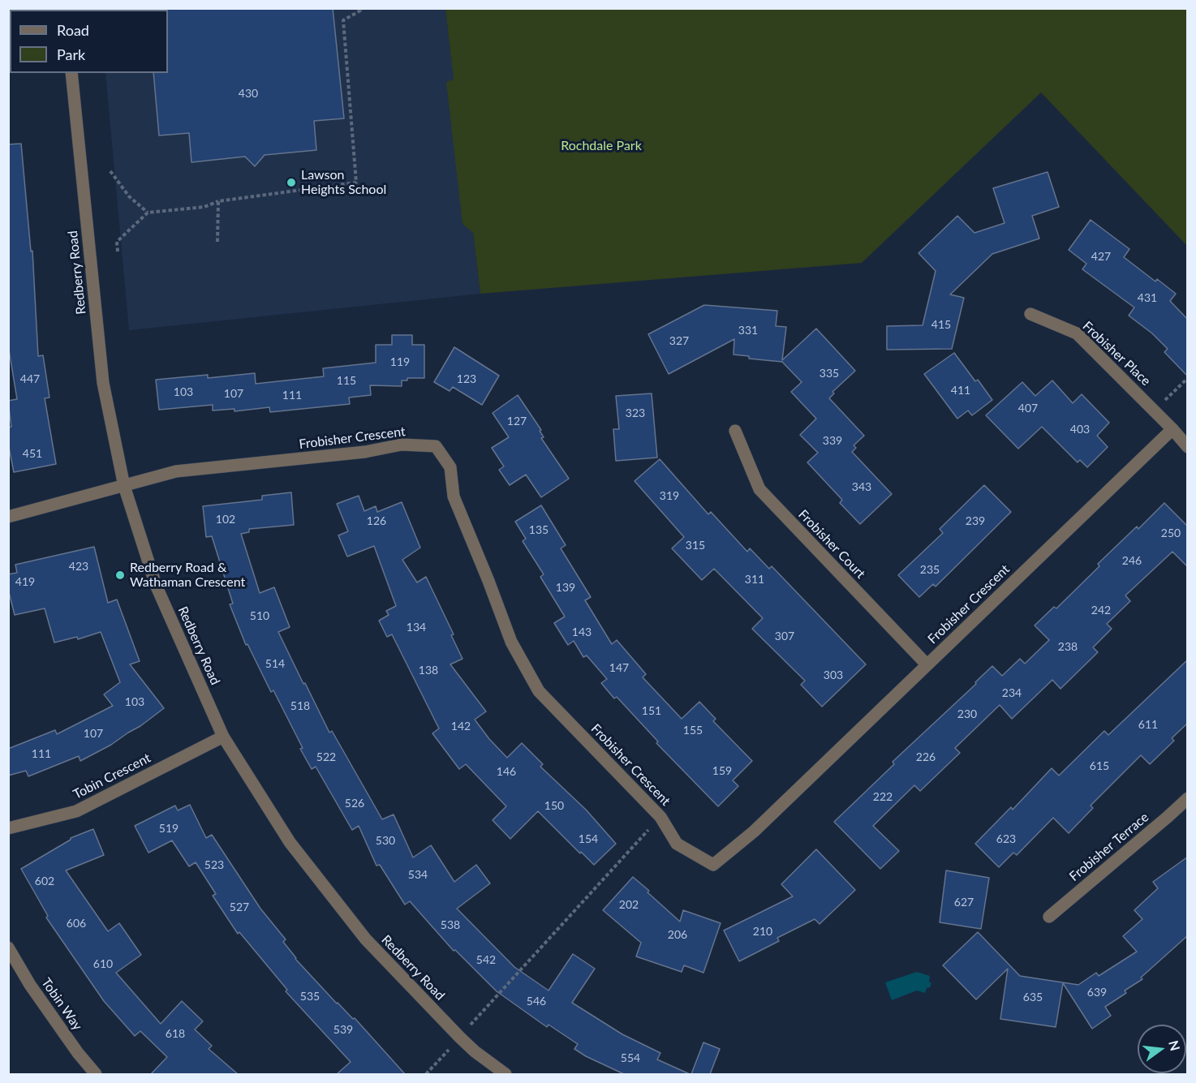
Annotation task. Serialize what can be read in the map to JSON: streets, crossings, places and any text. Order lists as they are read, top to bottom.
{
  "streets": {
    "street": [
      "Redberry Road",
      "Frobisher Place",
      "Frobisher Crescent",
      "Frobisher Court",
      "Tobin Crescent",
      "Frobisher Terrace",
      "Tobin Way"
    ]
  },
  "crossings": [
    ["Redberry Road", "Frobisher Crescent"],
    ["Redberry Road", "Tobin Crescent"],
    ["Frobisher Place", "Frobisher Crescent"],
    ["Frobisher Crescent", "Frobisher Court"]
  ],
  "parks": ["Rochdale Park"],
  "places": ["Lawson Heights School", "Redberry Road & Wathaman Crescent"],
  "house_numbers": [
    "430",
    "427",
    "431",
    "415",
    "331",
    "327",
    "119",
    "335",
    "447",
    "123",
    "115",
    "411",
    "103",
    "107",
    "111",
    "407",
    "323",
    "127",
    "403",
    "339",
    "451",
    "343",
    "319",
    "102",
    "126",
    "239",
    "135",
    "250",
    "315",
    "246",
    "423",
    "235",
    "311",
    "419",
    "139",
    "242",
    "510",
    "134",
    "143",
    "307",
    "238",
    "514",
    "147",
    "138",
    "303",
    "234",
    "103",
    "518",
    "151",
    "230",
    "611",
    "142",
    "155",
    "107",
    "111",
    "522",
    "226",
    "615",
    "159",
    "146",
    "222",
    "526",
    "150",
    "519",
    "154",
    "623",
    "530",
    "523",
    "534",
    "602",
    "627",
    "202",
    "527",
    "606",
    "538",
    "210",
    "206",
    "542",
    "610",
    "639",
    "535",
    "635",
    "546",
    "539",
    "618",
    "554"
  ],
  "legend": ["Road", "Park"],
  "north": "right"
}
